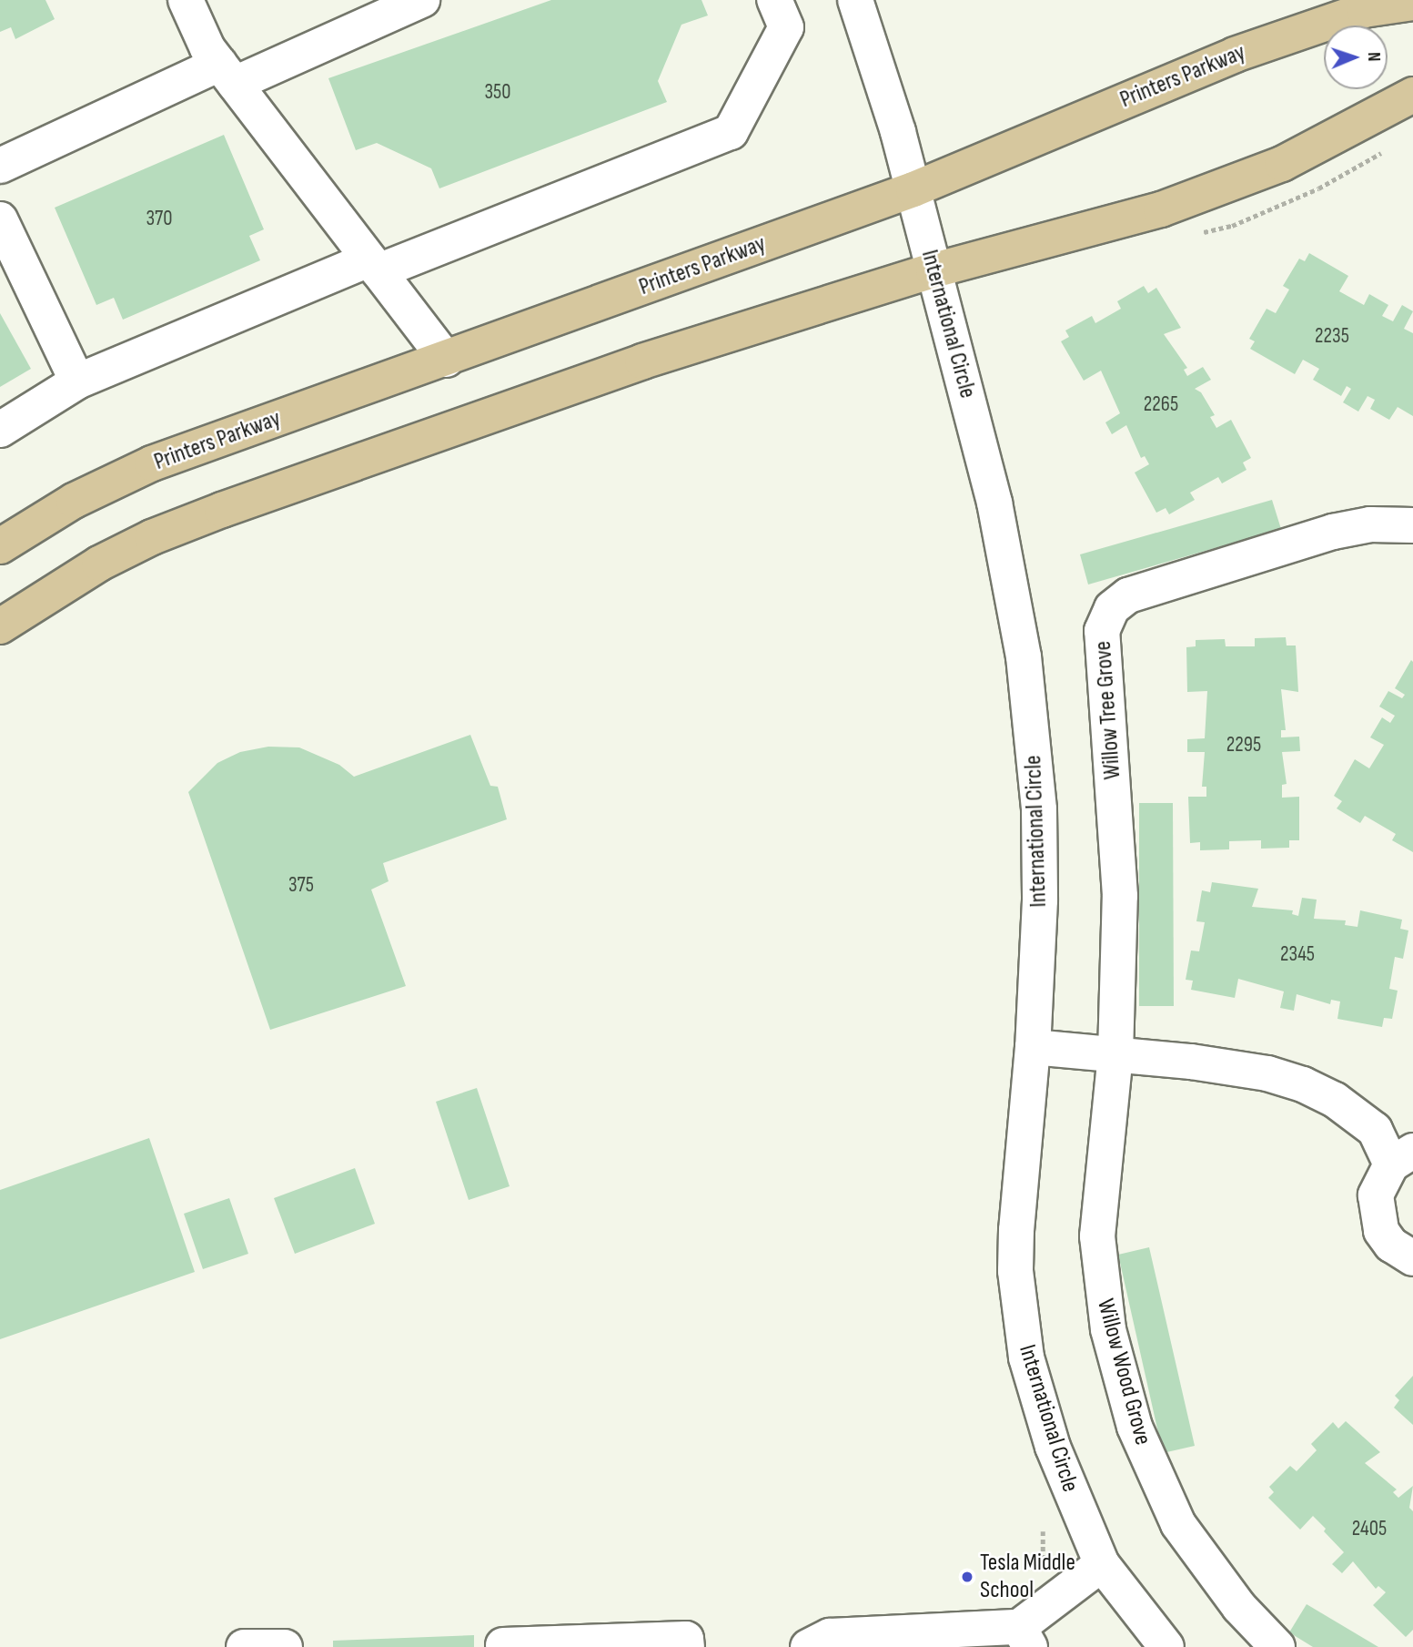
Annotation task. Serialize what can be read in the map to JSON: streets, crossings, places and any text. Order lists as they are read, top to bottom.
{
  "streets": {
    "main road": ["Printers Parkway"],
    "street": ["International Circle", "Willow Tree Grove", "Willow Wood Grove"]
  },
  "crossings": [
    ["Printers Parkway", "International Circle"],
    ["Willow Tree Grove", "Willow Wood Grove"]
  ],
  "places": ["Tesla Middle School"],
  "house_numbers": [
    "350",
    "370",
    "2235",
    "2265",
    "2295",
    "375",
    "2345",
    "2405"
  ],
  "north": "right"
}
